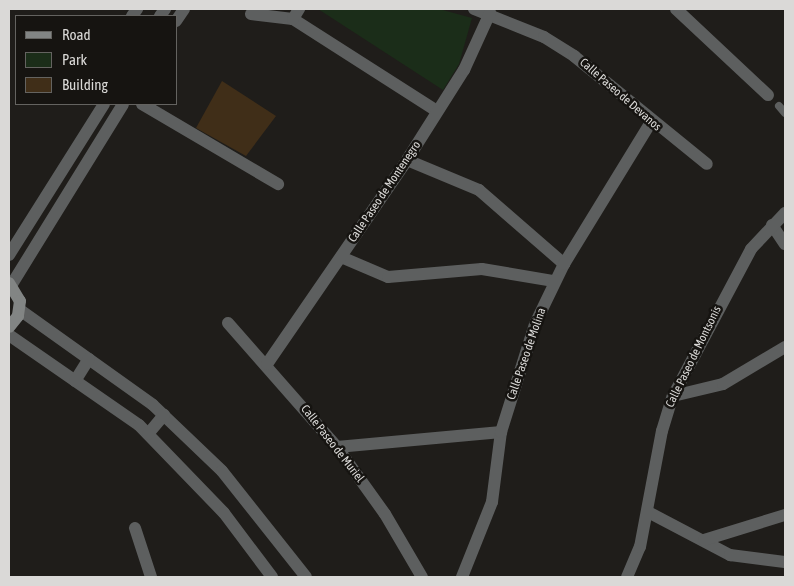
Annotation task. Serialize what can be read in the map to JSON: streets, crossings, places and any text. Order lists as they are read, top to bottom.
{
  "streets": {
    "street": [
      "Calle Paseo de Devanos",
      "Calle Paseo de Montenegro",
      "Calle Paseo de Molina",
      "Calle Paseo de Montsonis",
      "Calle Paseo de Muriel"
    ]
  },
  "crossings": [
    ["Calle Paseo de Devanos", "Calle Paseo de Montenegro"],
    ["Calle Paseo de Devanos", "Calle Paseo de Molina"],
    ["Calle Paseo de Montenegro", "Calle Paseo de Muriel"]
  ],
  "legend": ["Road", "Park", "Building"]
}
